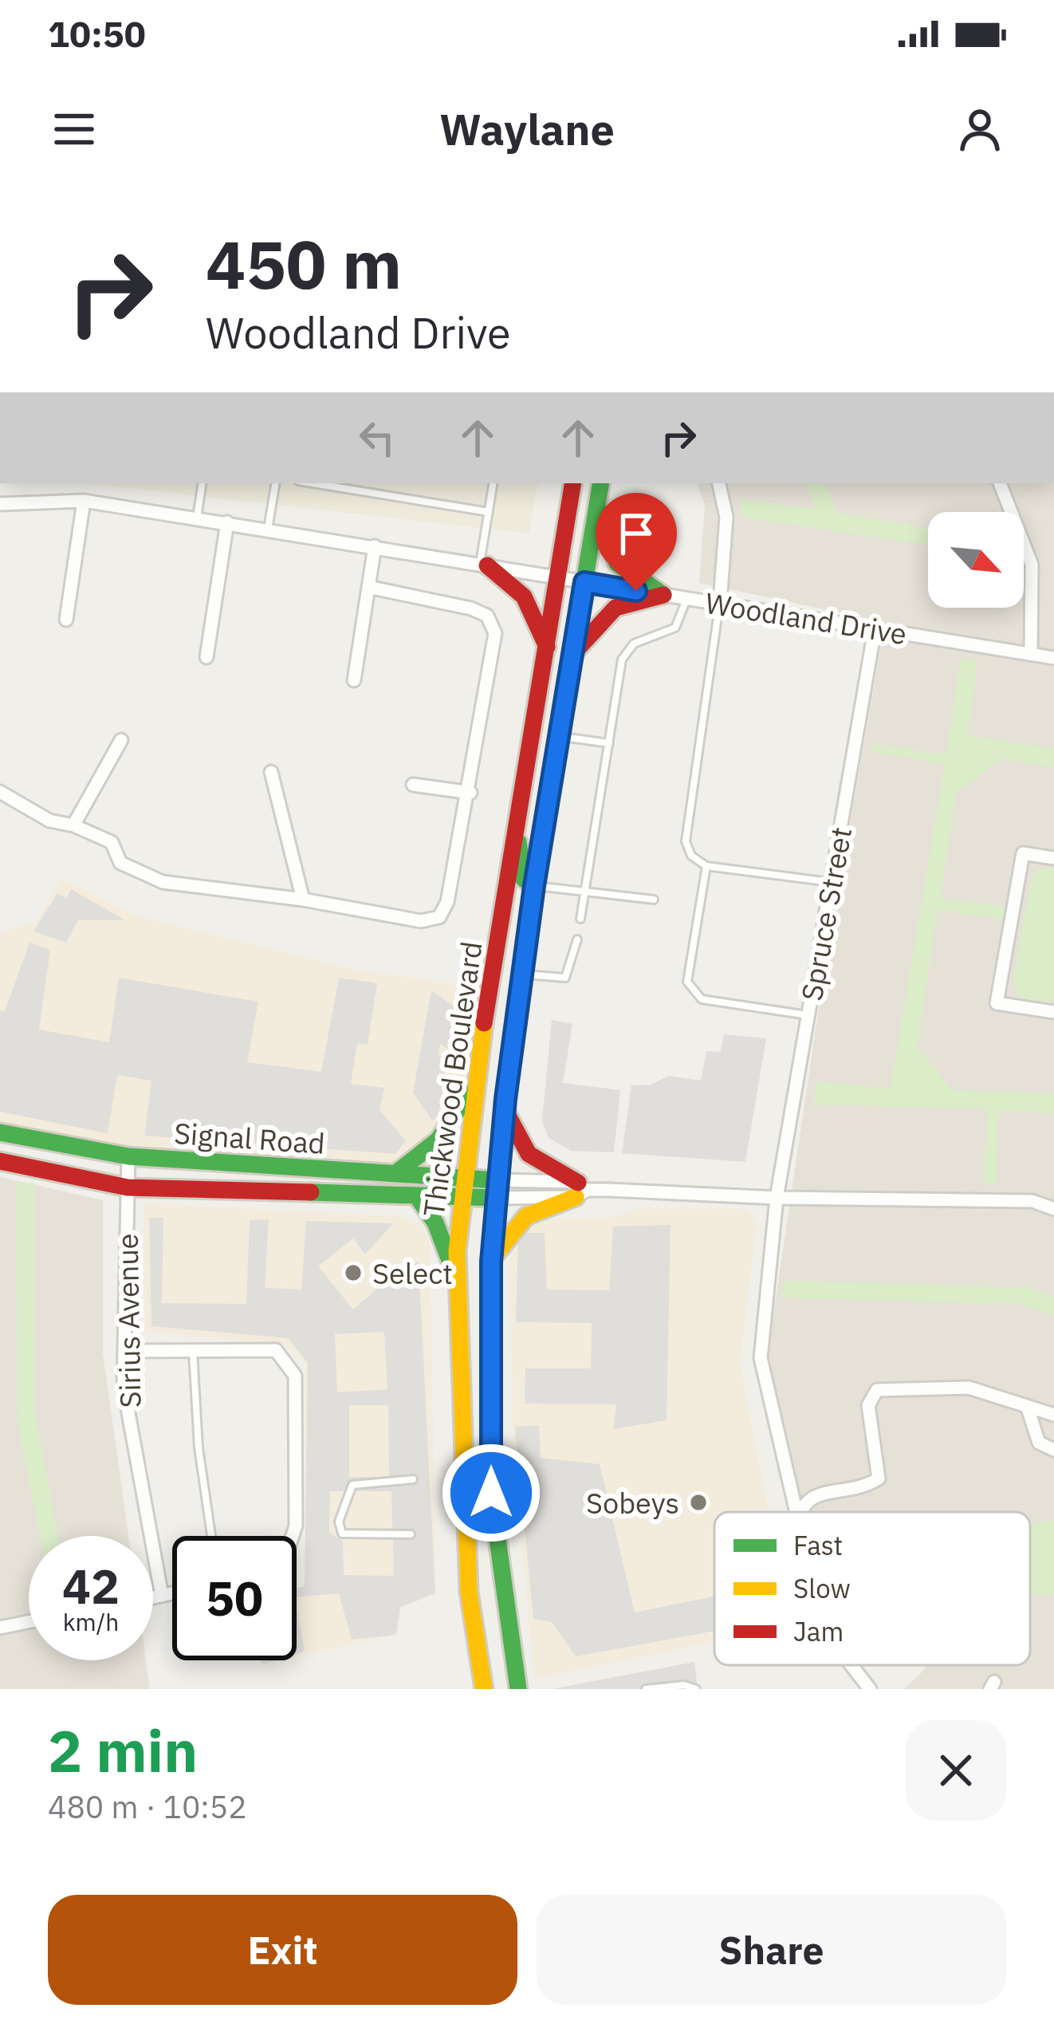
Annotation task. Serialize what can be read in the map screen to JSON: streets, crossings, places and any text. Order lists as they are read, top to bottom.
{
  "streets": {
    "main road": ["Thickwood Boulevard", "Signal Road"],
    "street": ["Woodland Drive", "Spruce Street", "Sirius Avenue"]
  },
  "crossings": [
    ["Woodland Drive", "Spruce Street"],
    ["Woodland Drive", "Thickwood Boulevard"],
    ["Thickwood Boulevard", "Signal Road"],
    ["Signal Road", "Sirius Avenue"]
  ],
  "places": ["Select", "Sobeys"],
  "legend": ["Fast", "Slow", "Jam"],
  "north": "bottom right",
  "page": {
    "status": "10:50",
    "header": "Waylane",
    "turn": ["450 m", "Woodland Drive"],
    "speed": "42 km/h",
    "limit": "50",
    "heading": ["2 min", "480 m · 10:52"],
    "buttons": ["Exit", "Share"]
  }
}
